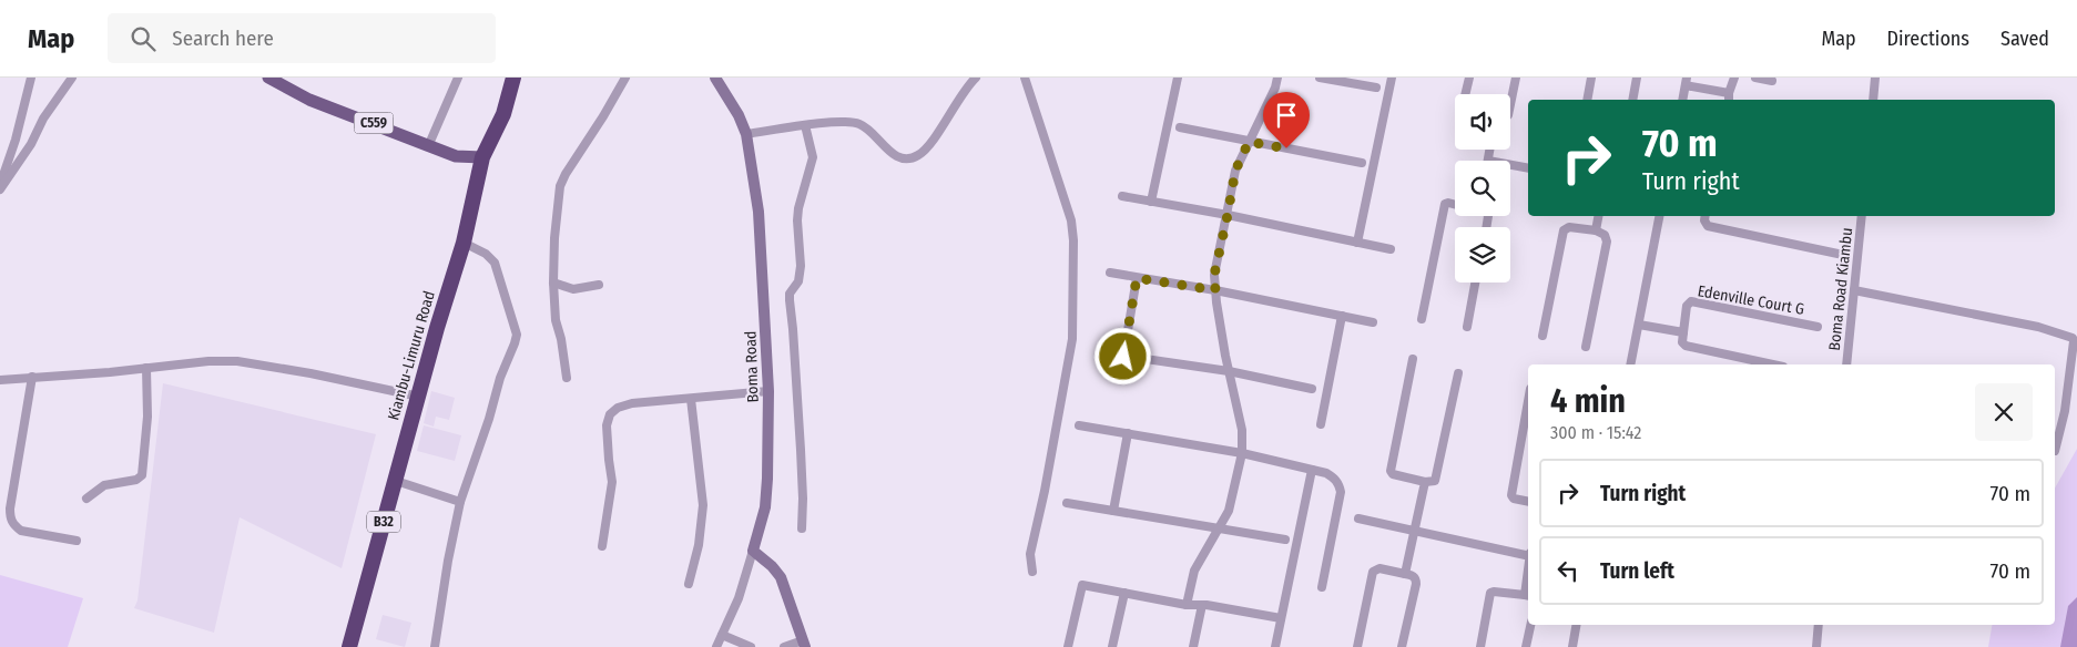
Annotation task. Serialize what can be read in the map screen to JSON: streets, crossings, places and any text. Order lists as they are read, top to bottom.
{
  "streets": {
    "highway": ["Kiambu-Limuru Road", "B32"],
    "main road": ["C559", "Boma Road"],
    "street": ["Boma Road Kiambu", "Edenville Court G"]
  },
  "crossings": [
    ["C559", "Kiambu-Limuru Road"]
  ],
  "page": {
    "header": "Map",
    "search": "Search here",
    "nav": ["Map", "Directions", "Saved"],
    "turn": ["70 m", "Turn right"],
    "heading": ["4 min", "300 m · 15:42"],
    "list": [
      {
        "name": "Turn right",
        "value": "70 m"
      },
      {
        "name": "Turn left",
        "value": "70 m"
      }
    ]
  }
}
